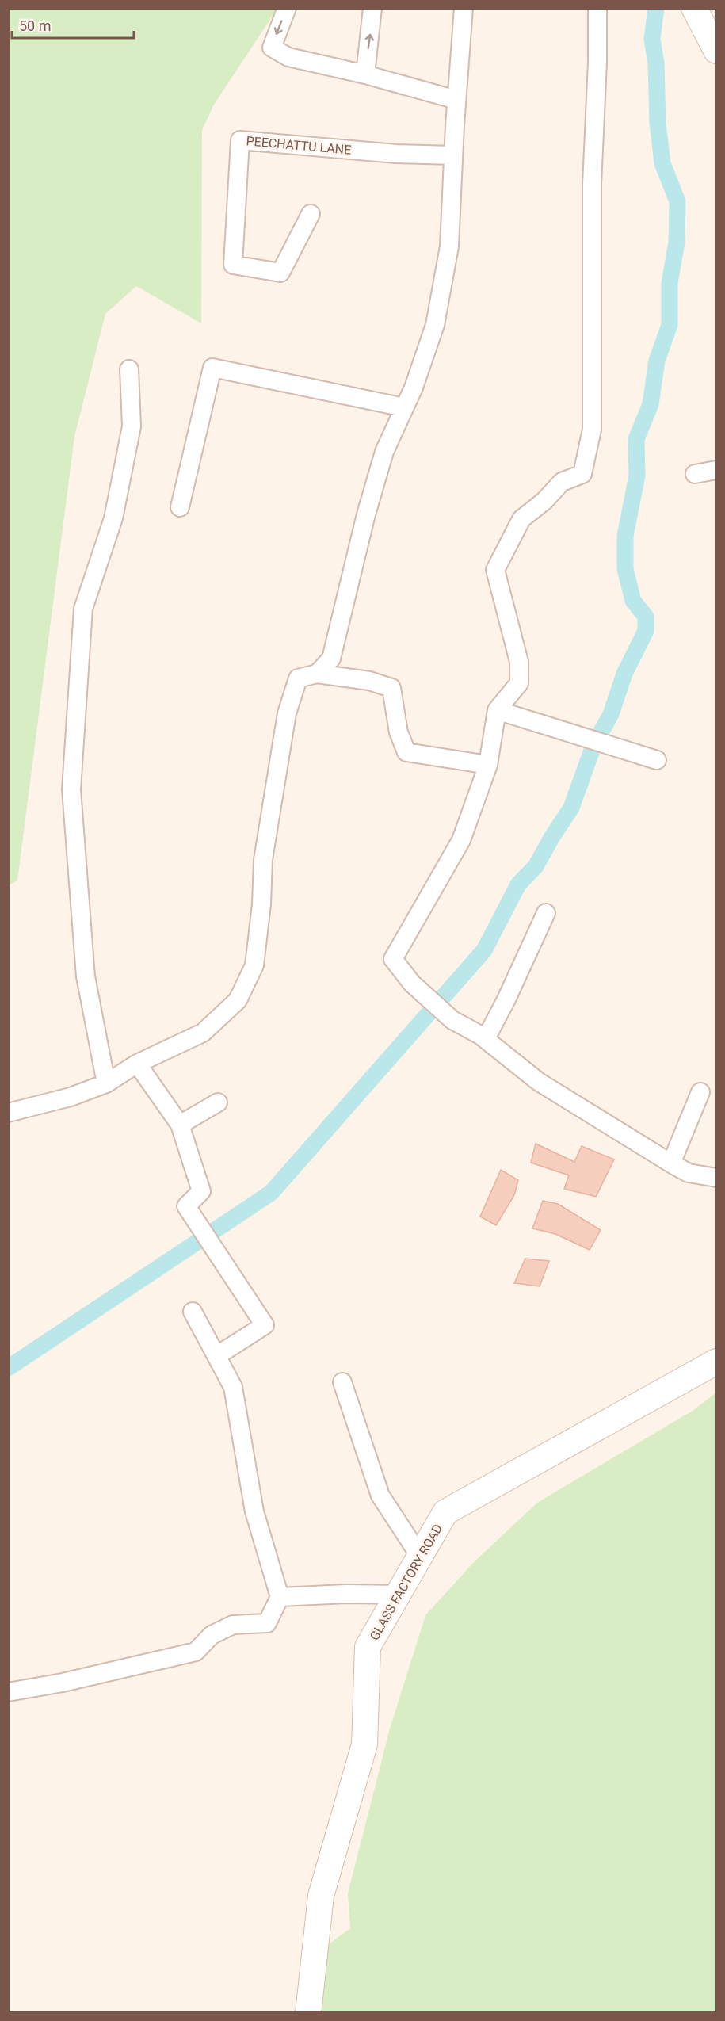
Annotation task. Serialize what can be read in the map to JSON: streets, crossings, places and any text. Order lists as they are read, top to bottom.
{
  "streets": {
    "main road": ["GLASS FACTORY ROAD"],
    "street": ["PEECHATTU LANE"]
  },
  "scale_bar": "50 m"
}
